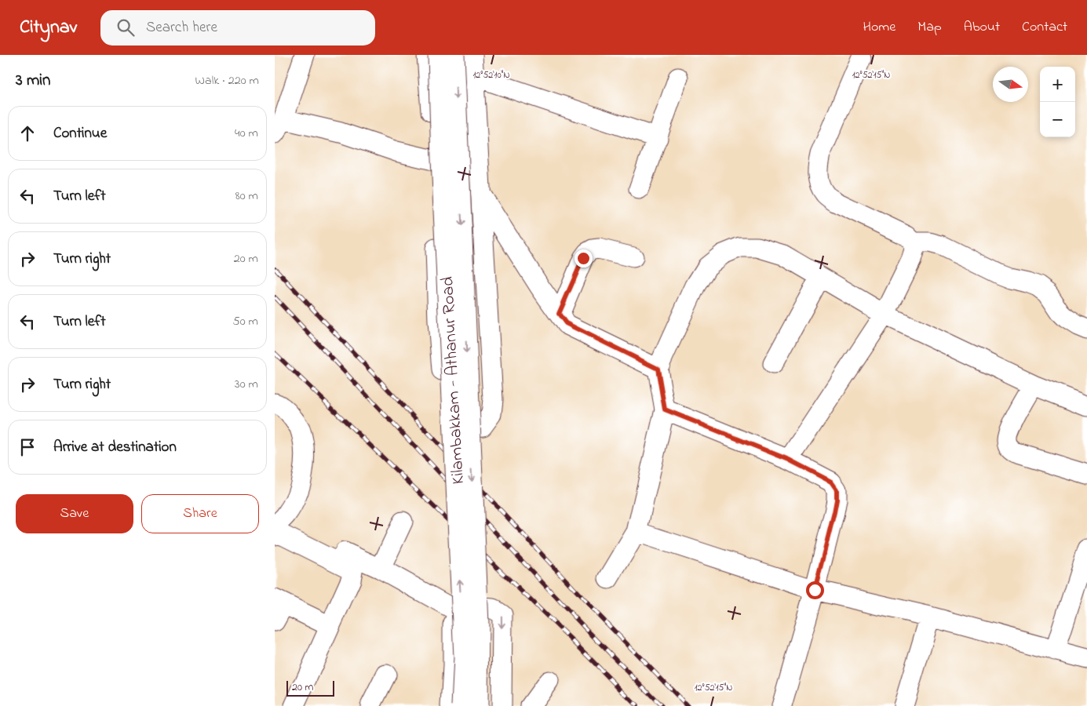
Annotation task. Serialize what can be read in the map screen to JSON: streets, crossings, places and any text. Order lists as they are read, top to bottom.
{
  "streets": {
    "street": ["Kilambakkam - Athanur Road"]
  },
  "scale_bar": "20 m",
  "north": "right",
  "page": {
    "header": "Citynav",
    "search": "Search here",
    "nav": [
      "Home",
      "Map",
      "About",
      "Contact"
    ],
    "heading": ["3 min", "Walk · 220 m"],
    "map_buttons": ["+", "−"],
    "list": [
      ["Continue", "40 m"],
      ["Turn left", "80 m"],
      ["Turn right", "20 m"],
      ["Turn left", "50 m"],
      ["Turn right", "30 m"],
      "Arrive at destination"
    ],
    "buttons": ["Save", "Share"],
    "scale": "20 m"
  },
  "coordinates": ["12°52'10\"N", "12°52'15\"N"]
}
